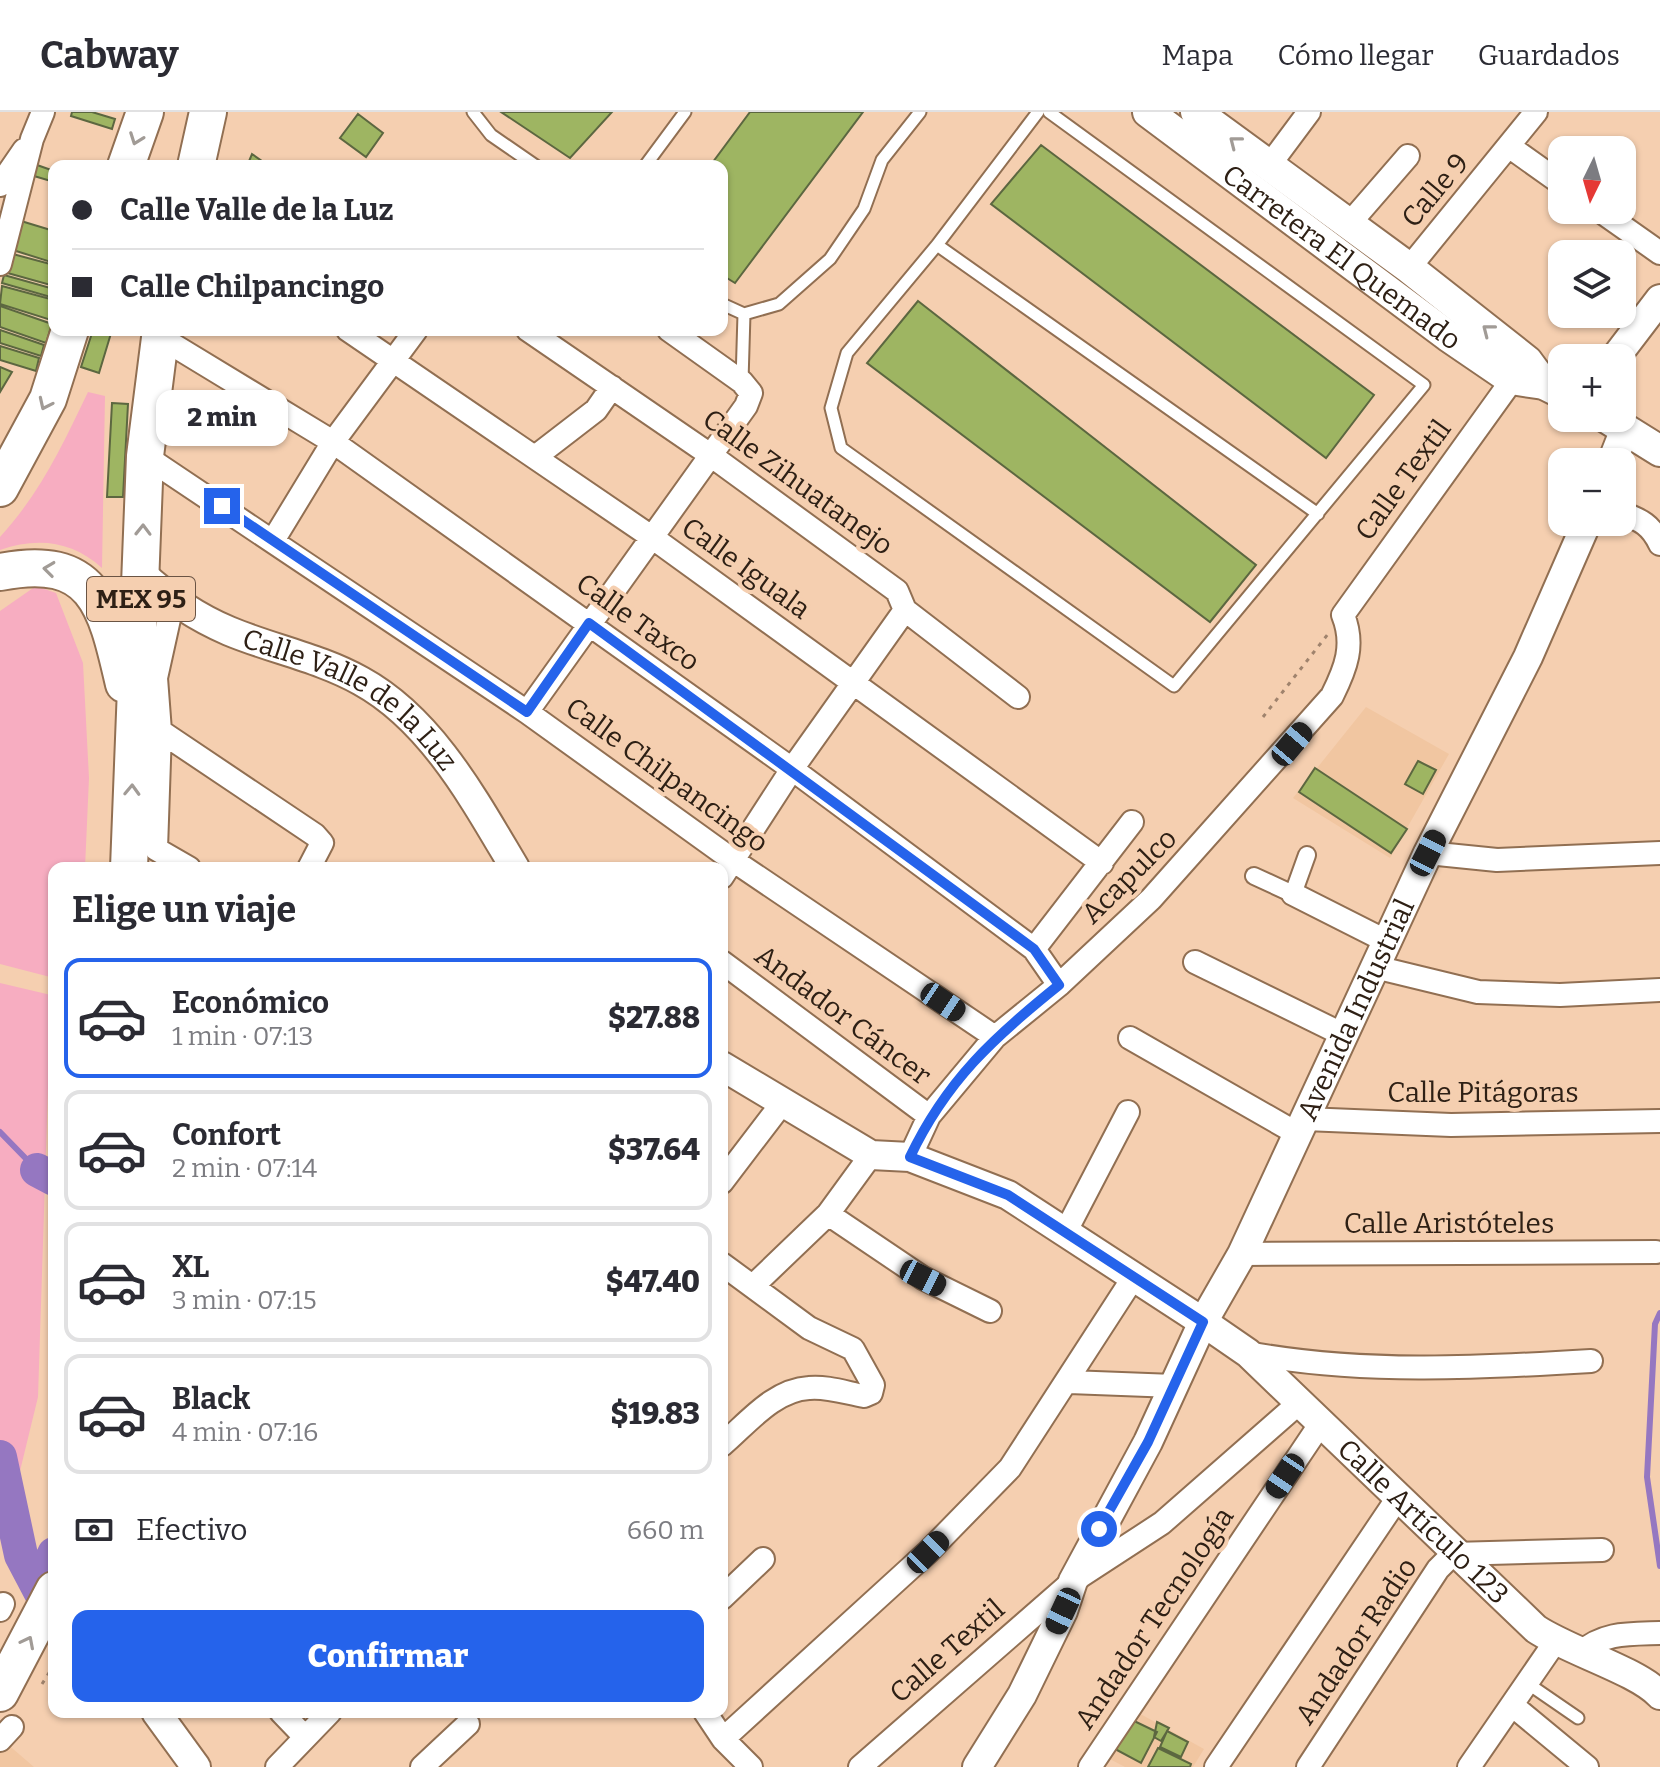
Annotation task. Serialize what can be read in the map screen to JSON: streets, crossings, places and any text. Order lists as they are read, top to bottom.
{
  "streets": {
    "highway": ["MEX 95"],
    "main road": ["Carretera El Quemado"],
    "street": [
      "Calle 9",
      "Calle Textil",
      "Calle Zihuatanejo",
      "Calle Iguala",
      "Calle Taxco",
      "Calle Valle de la Luz",
      "Calle Chilpancingo",
      "Acapulco",
      "Avenida Industrial",
      "Andador Cáncer",
      "Calle Pitágoras",
      "Calle Aristóteles",
      "Calle Artículo 123",
      "Andador Tecnología",
      "Andador Radio"
    ]
  },
  "crossings": [
    ["Calle 9", "Carretera El Quemado"],
    ["Carretera El Quemado", "Calle Textil"],
    ["Calle Textil", "Acapulco"],
    ["Calle Textil", "Calle Artículo 123"],
    ["MEX 95", "Calle Valle de la Luz"],
    ["MEX 95", "Calle Chilpancingo"],
    ["Calle Taxco", "Acapulco"],
    ["Calle Chilpancingo", "Acapulco"],
    ["Acapulco", "Andador Cáncer"],
    ["Avenida Industrial", "Calle Pitágoras"],
    ["Avenida Industrial", "Calle Aristóteles"],
    ["Avenida Industrial", "Calle Artículo 123"],
    ["Calle Artículo 123", "Andador Tecnología"],
    ["Calle Artículo 123", "Andador Radio"]
  ],
  "north": "bottom",
  "page": {
    "header": "Cabway",
    "nav": ["Mapa", "Cómo llegar", "Guardados"],
    "map_buttons": ["+", "−"],
    "banner": ["Calle Valle de la Luz", "Calle Chilpancingo"],
    "bubble": "2 min",
    "heading": "Elige un viaje",
    "list": [
      {
        "name": "Económico",
        "note": "1 min · 07:13",
        "value": "$27.88"
      },
      {
        "name": "Confort",
        "note": "2 min · 07:14",
        "value": "$37.64"
      },
      {
        "name": "XL",
        "note": "3 min · 07:15",
        "value": "$47.40"
      },
      {
        "name": "Black",
        "note": "4 min · 07:16",
        "value": "$19.83"
      }
    ],
    "pay": ["Efectivo", "660 m"],
    "buttons": "Confirmar"
  }
}
